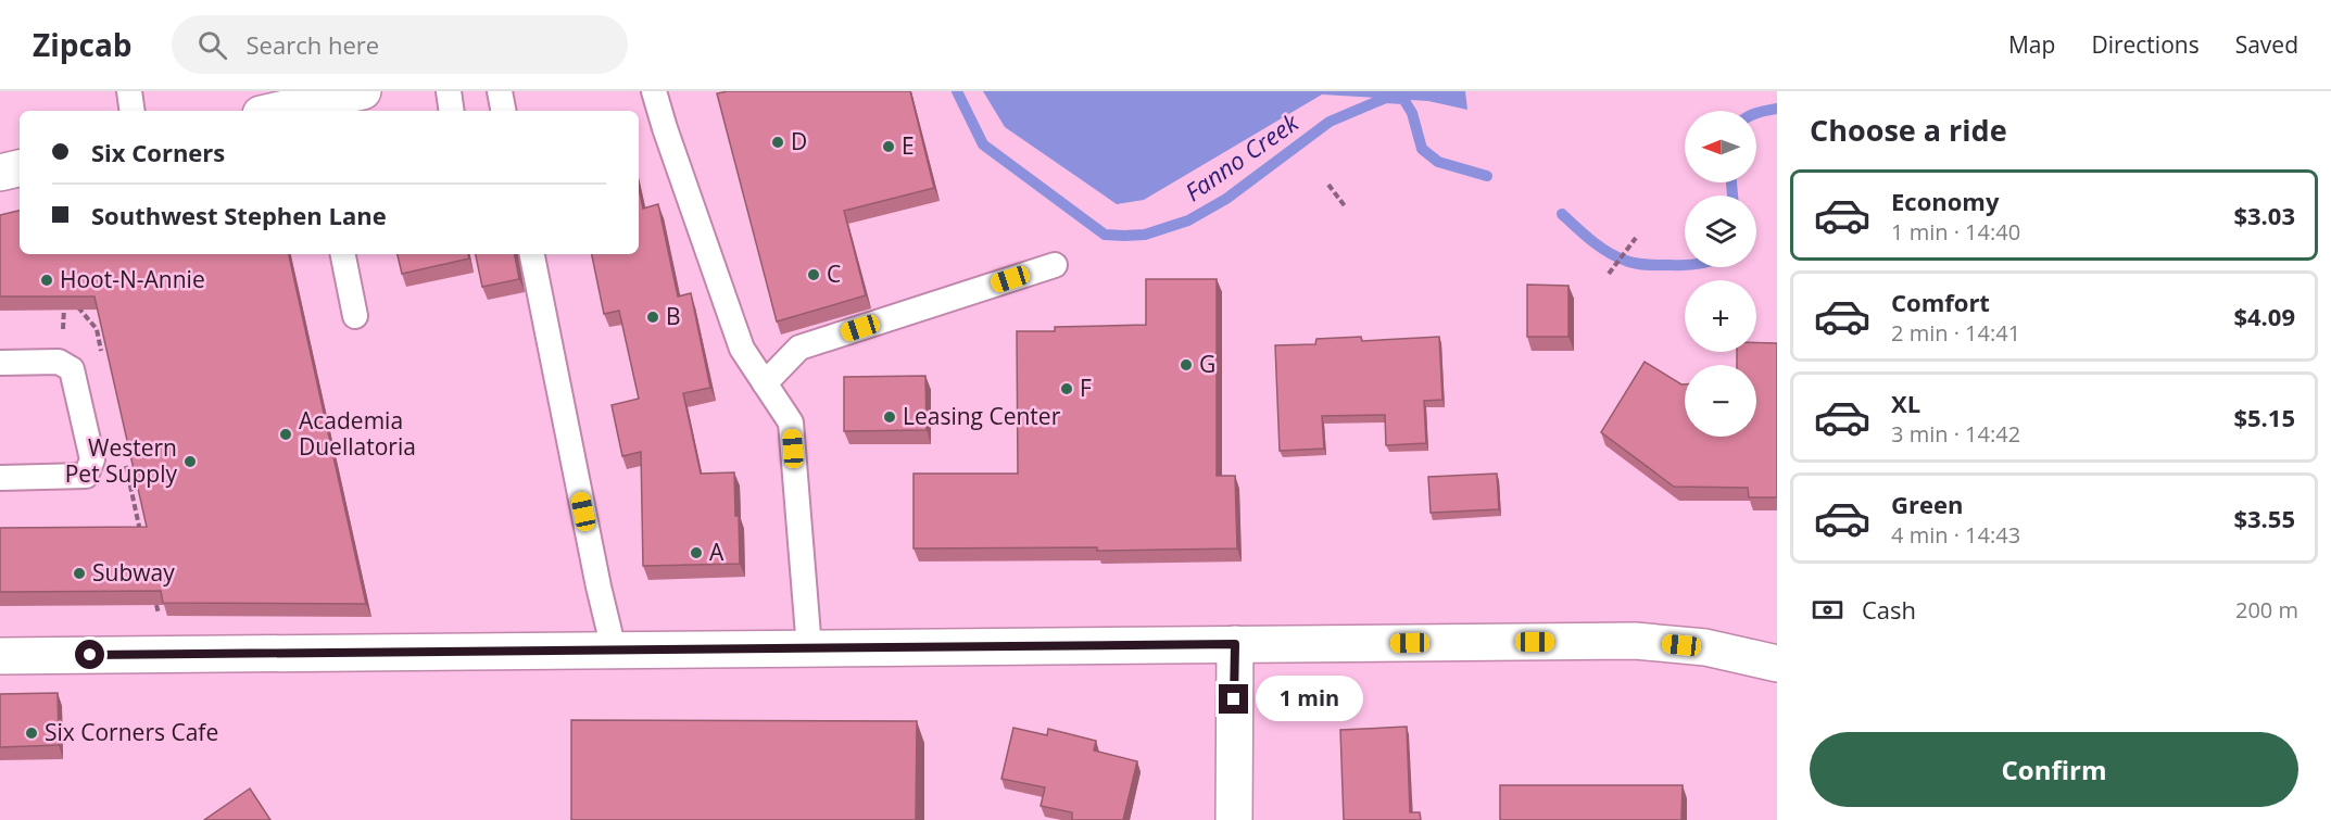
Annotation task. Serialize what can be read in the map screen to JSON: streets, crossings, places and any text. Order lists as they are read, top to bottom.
{
  "water": ["Fanno Creek"],
  "places": [
    "D",
    "E",
    "C",
    "Hoot-N-Annie",
    "B",
    "G",
    "F",
    "Leasing Center",
    "Academia Duellatoria",
    "Western Pet Supply",
    "A",
    "Subway",
    "Six Corners Cafe"
  ],
  "north": "left",
  "page": {
    "header": "Zipcab",
    "search": "Search here",
    "nav": ["Map", "Directions", "Saved"],
    "heading": "Choose a ride",
    "map_buttons": ["+", "−"],
    "banner": ["Six Corners", "Southwest Stephen Lane"],
    "list": [
      {
        "name": "Economy",
        "note": "1 min · 14:40",
        "value": "$3.03"
      },
      {
        "name": "Comfort",
        "note": "2 min · 14:41",
        "value": "$4.09"
      },
      {
        "name": "XL",
        "note": "3 min · 14:42",
        "value": "$5.15"
      },
      {
        "name": "Green",
        "note": "4 min · 14:43",
        "value": "$3.55"
      }
    ],
    "pay": ["Cash", "200 m"],
    "bubble": "1 min",
    "buttons": "Confirm"
  }
}
